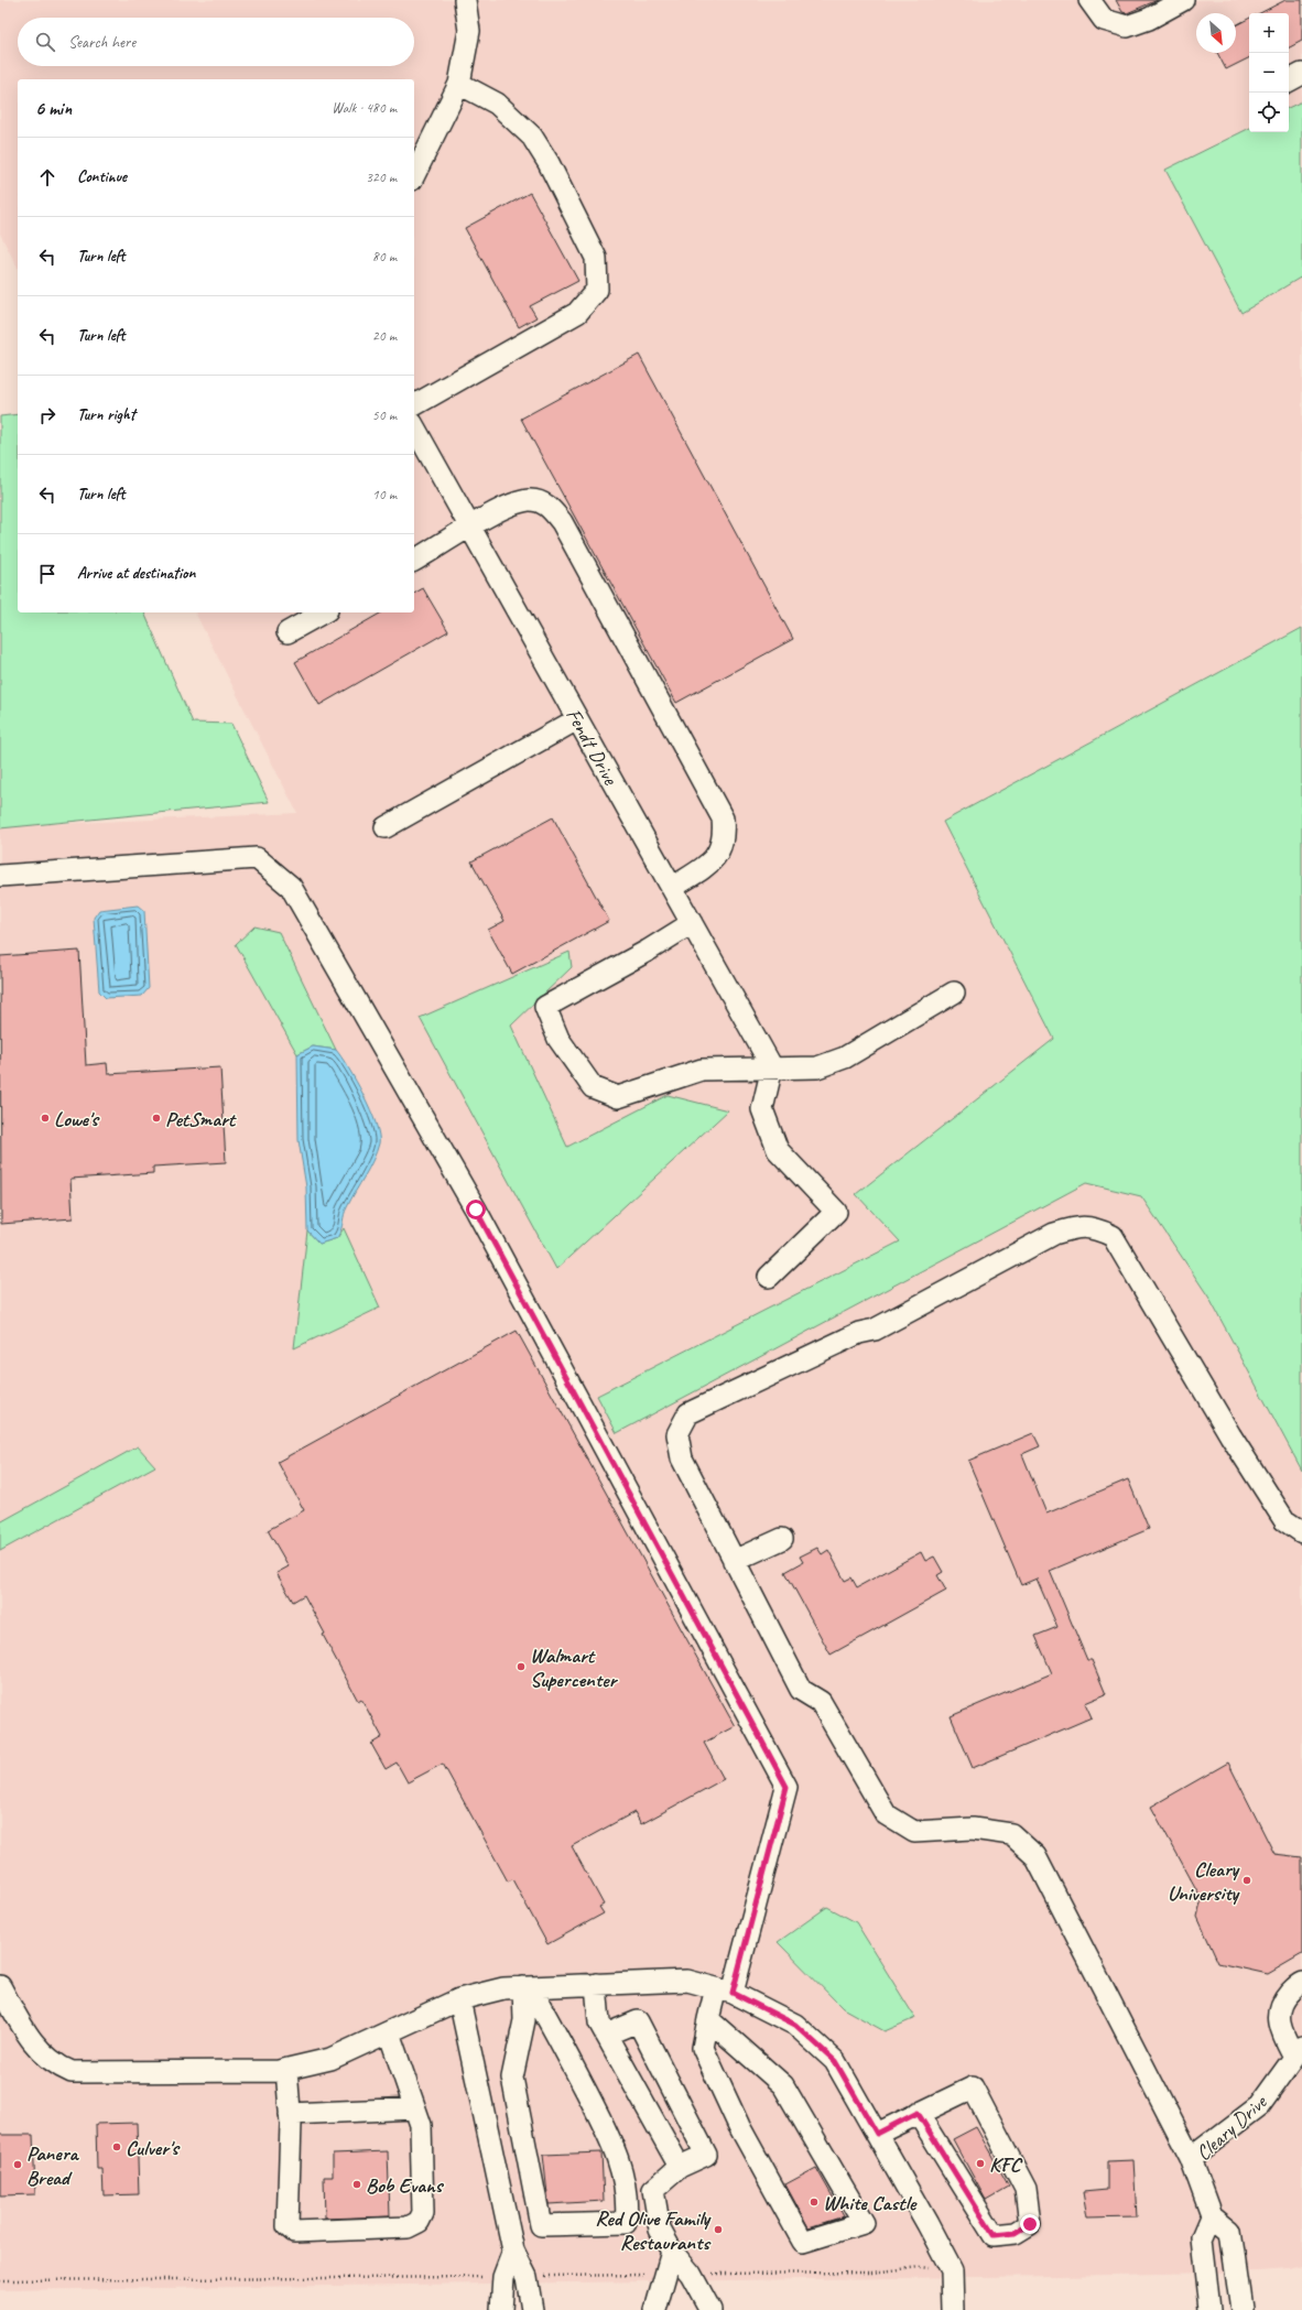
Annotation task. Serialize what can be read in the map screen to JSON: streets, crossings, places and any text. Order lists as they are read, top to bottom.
{
  "streets": {
    "street": ["Fendt Drive", "Cleary Drive"]
  },
  "places": [
    "Lowe's",
    "PetSmart",
    "Walmart Supercenter",
    "Cleary University",
    "Culver's",
    "KFC",
    "Panera Bread",
    "Bob Evans",
    "White Castle",
    "Red Olive Family Restaurants"
  ],
  "north": "bottom right",
  "page": {
    "map_buttons": ["+", "−"],
    "search": "Search here",
    "heading": ["6 min", "Walk · 480 m"],
    "list": [
      ["Continue", "320 m"],
      ["Turn left", "80 m"],
      ["Turn left", "20 m"],
      ["Turn right", "50 m"],
      ["Turn left", "10 m"],
      "Arrive at destination"
    ]
  }
}
